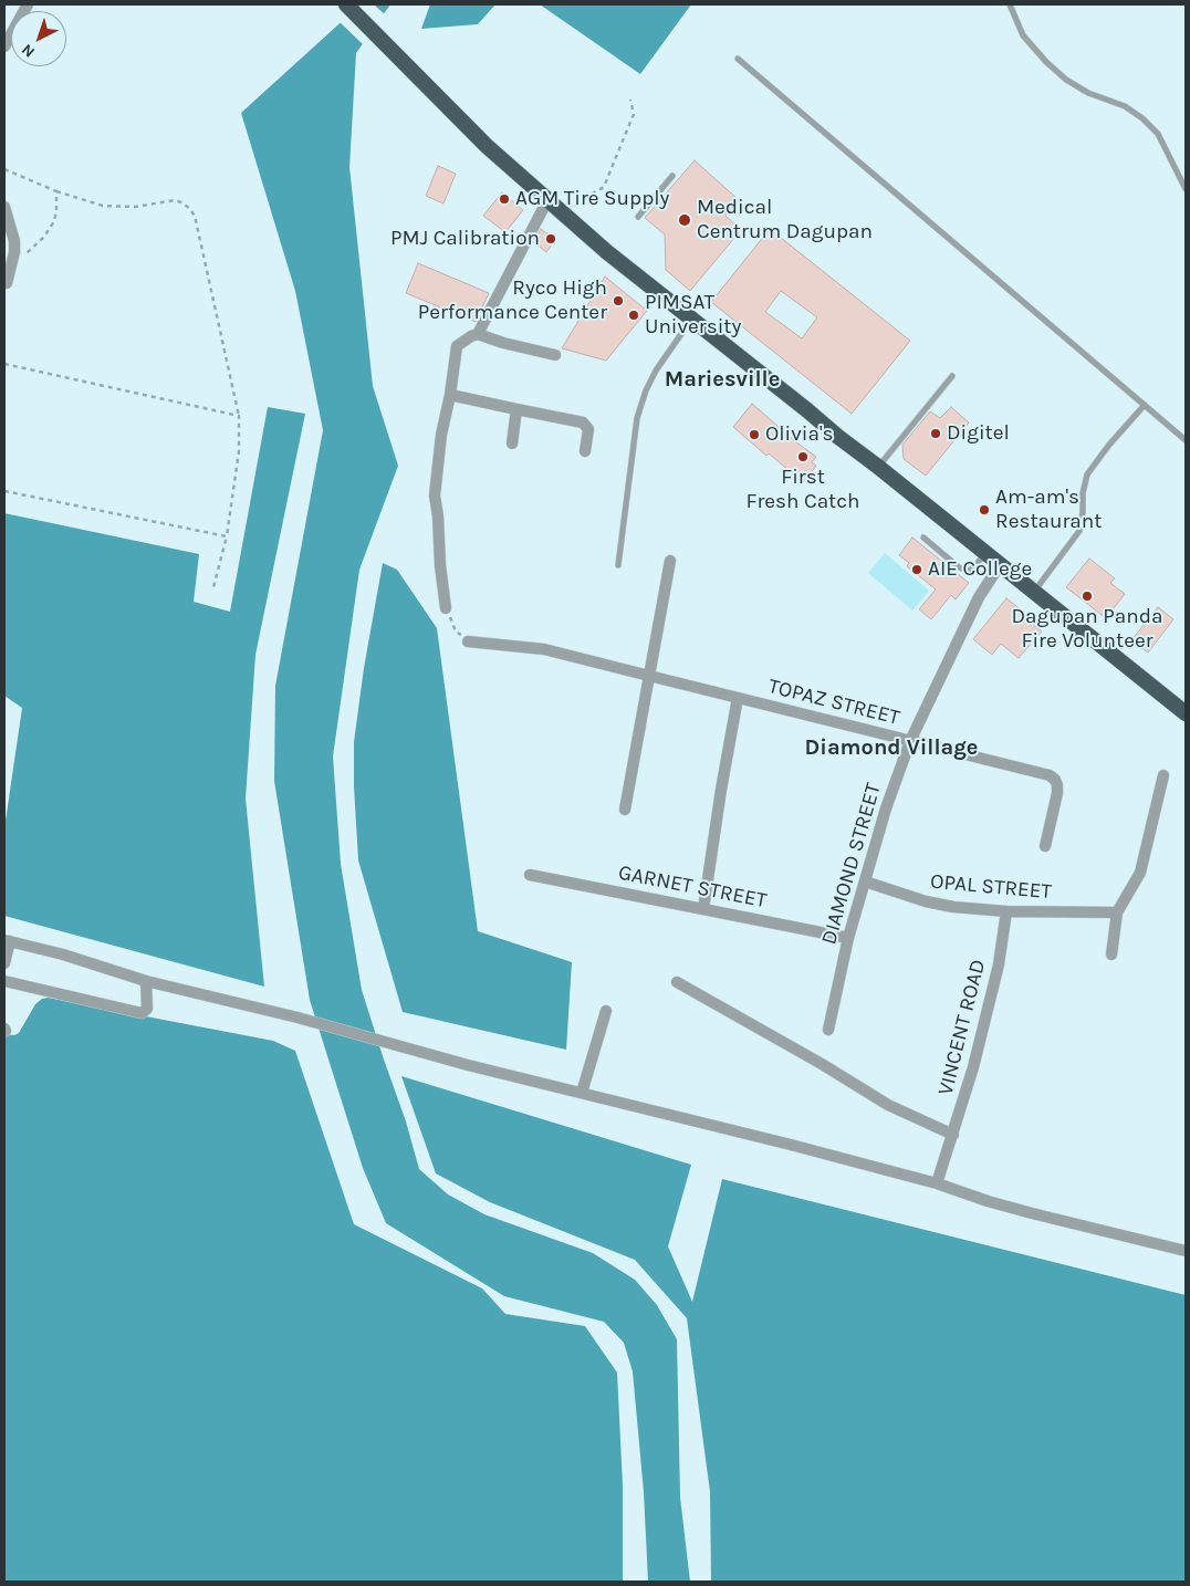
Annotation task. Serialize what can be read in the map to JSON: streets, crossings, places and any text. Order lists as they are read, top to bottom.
{
  "streets": {
    "street": [
      "TOPAZ STREET",
      "DIAMOND STREET",
      "GARNET STREET",
      "OPAL STREET",
      "VINCENT ROAD"
    ]
  },
  "crossings": [
    ["TOPAZ STREET", "DIAMOND STREET"],
    ["DIAMOND STREET", "GARNET STREET"],
    ["DIAMOND STREET", "OPAL STREET"],
    ["OPAL STREET", "VINCENT ROAD"]
  ],
  "districts": ["Mariesville", "Diamond Village"],
  "places": [
    "AGM Tire Supply",
    "Medical Centrum Dagupan",
    "PMJ Calibration",
    "Ryco High Performance Center",
    "PIMSAT University",
    "Digitel",
    "Olivia's",
    "First Fresh Catch",
    "Am-am's Restaurant",
    "AIE College",
    "Dagupan Panda Fire Volunteer"
  ],
  "north": "bottom left"
}
